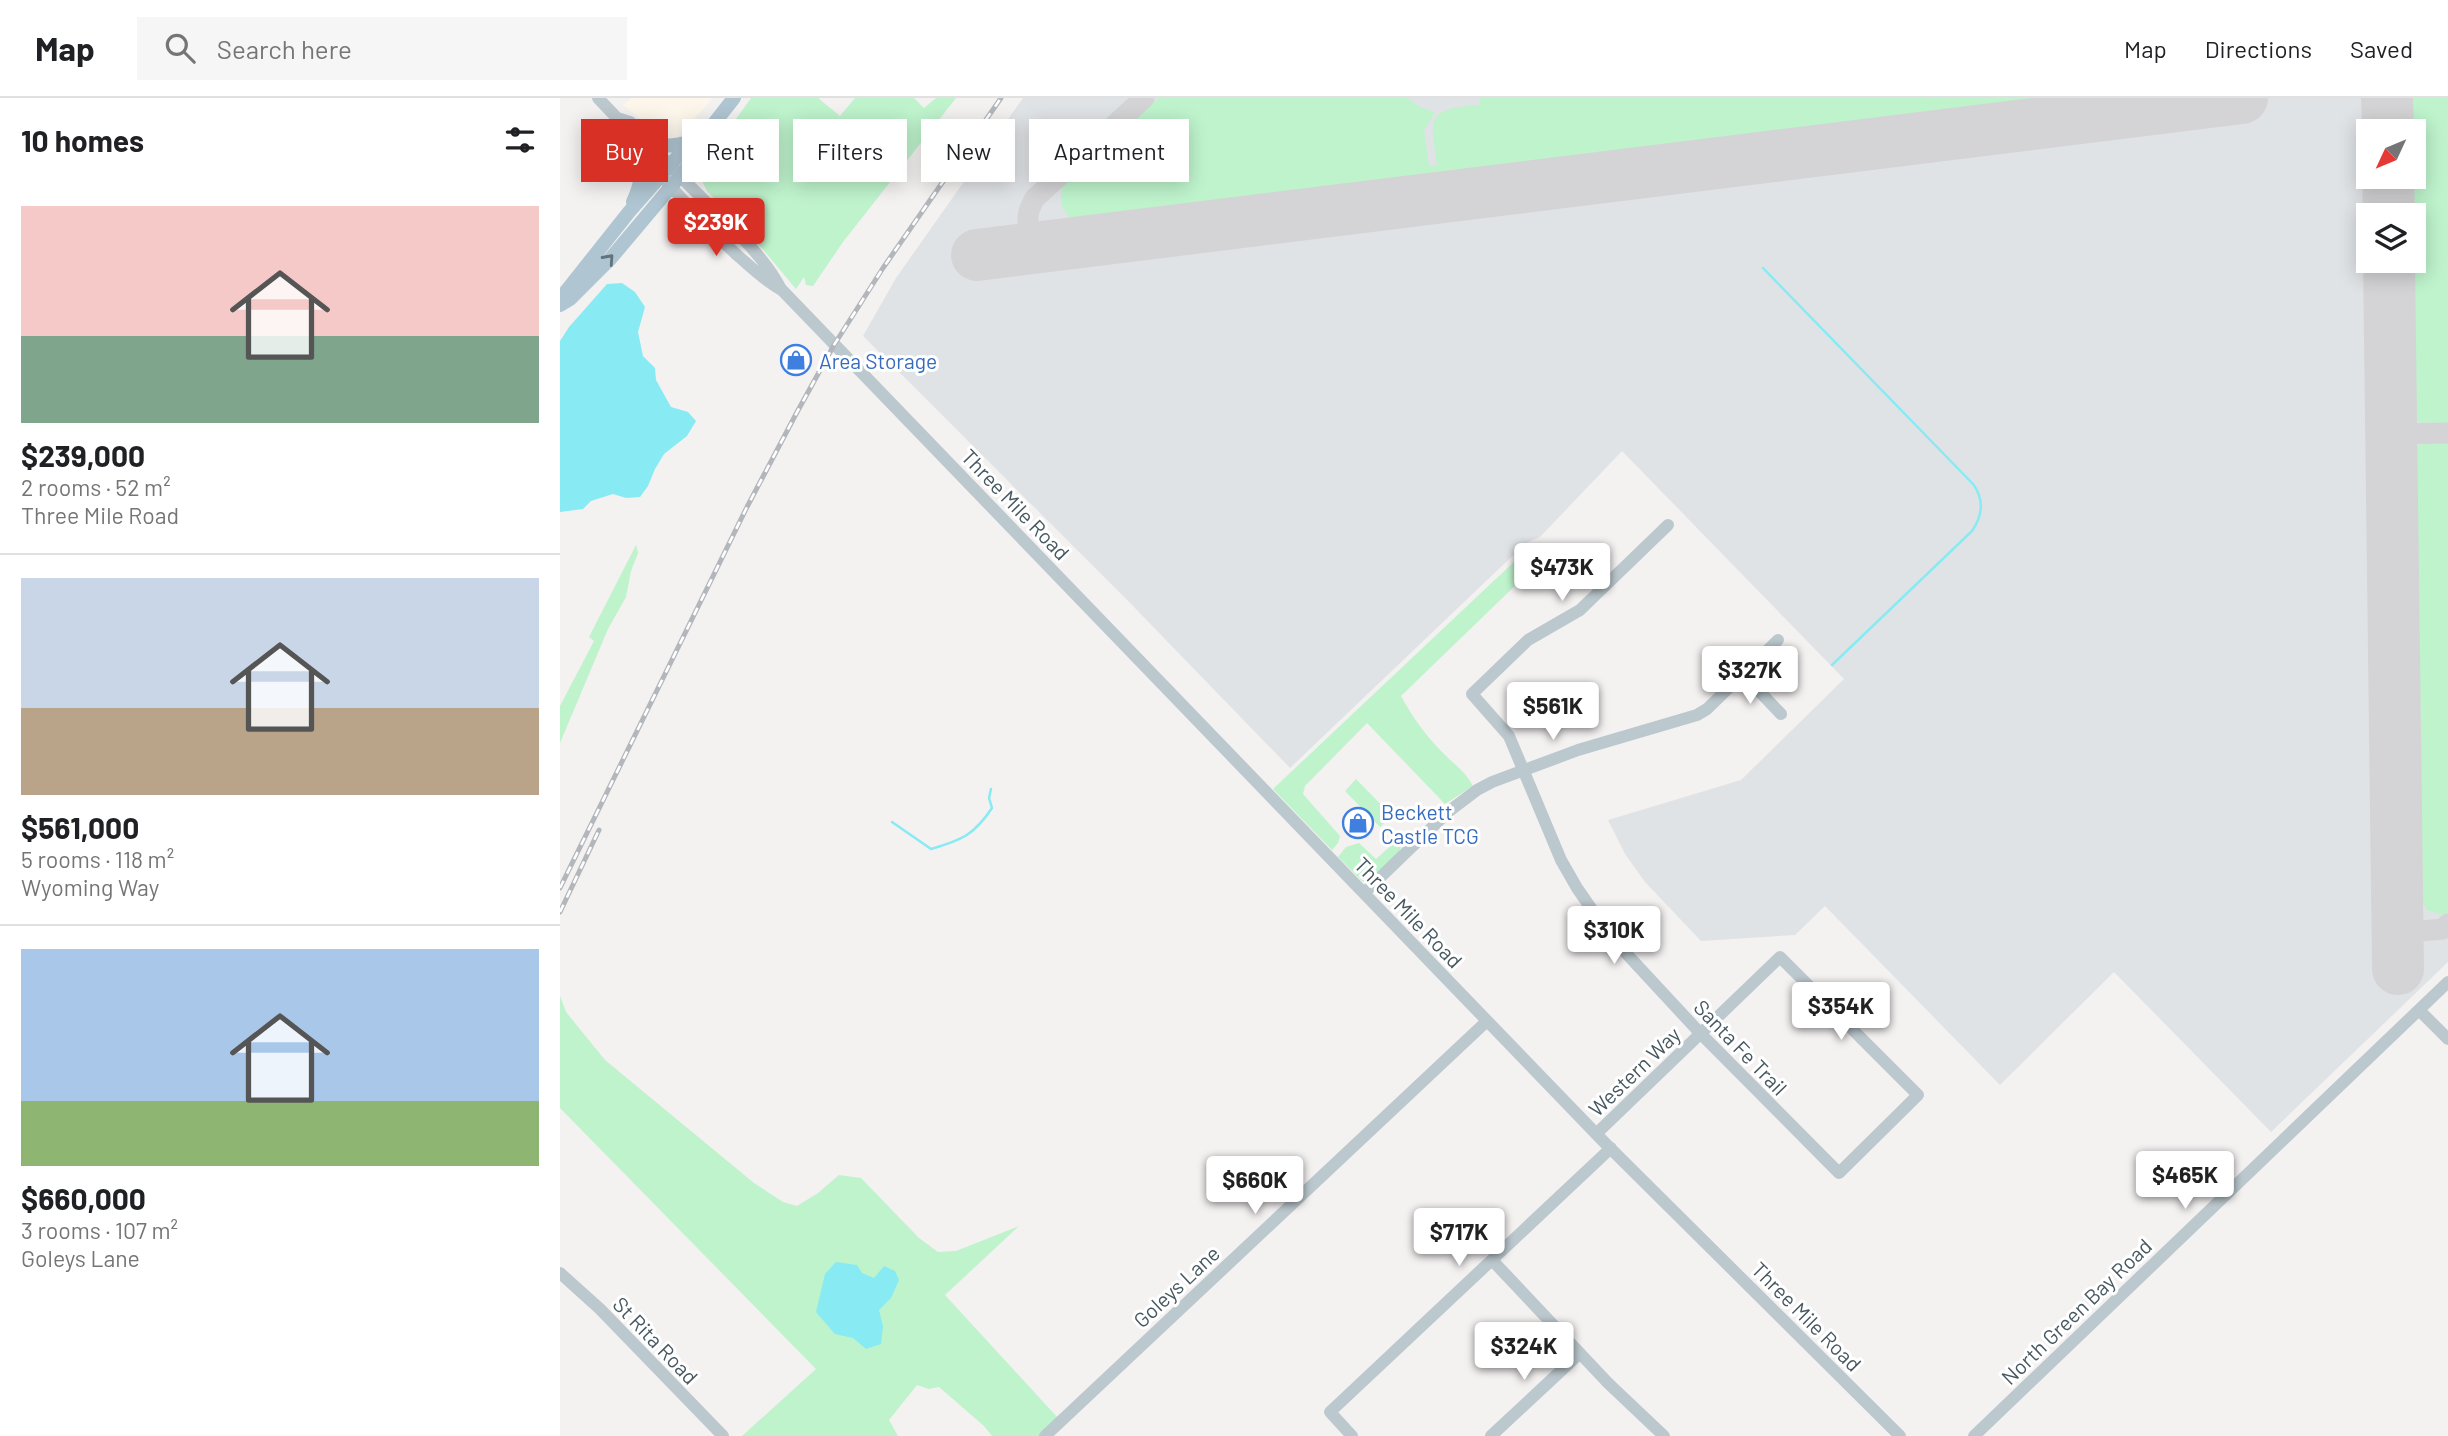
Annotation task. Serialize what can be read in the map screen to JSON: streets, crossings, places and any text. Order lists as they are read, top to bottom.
{
  "streets": {
    "street": [
      "Three Mile Road",
      "Santa Fe Trail",
      "Western Way",
      "Goleys Lane",
      "North Green Bay Road",
      "St Rita Road"
    ]
  },
  "crossings": [
    ["Three Mile Road", "Western Way"],
    ["Three Mile Road", "Goleys Lane"],
    ["Santa Fe Trail", "Western Way"]
  ],
  "places": {
    "shop": ["Area Storage", "Beckett Castle TCG"]
  },
  "north": "bottom left",
  "page": {
    "header": "Map",
    "search": "Search here",
    "nav": ["Map", "Directions", "Saved"],
    "heading": "10 homes",
    "chip": [
      "Buy",
      "Rent",
      "Filters",
      "New",
      "Apartment"
    ],
    "list": [
      {
        "name": "$239,000",
        "note": "2 rooms · 52 m² · Three Mile Road"
      },
      {
        "name": "$561,000",
        "note": "5 rooms · 118 m² · Wyoming Way"
      },
      {
        "name": "$660,000",
        "note": "3 rooms · 107 m² · Goleys Lane"
      }
    ],
    "price": [
      "$239K",
      "$473K",
      "$327K",
      "$561K",
      "$310K",
      "$354K",
      "$465K",
      "$660K",
      "$717K",
      "$324K"
    ]
  }
}
